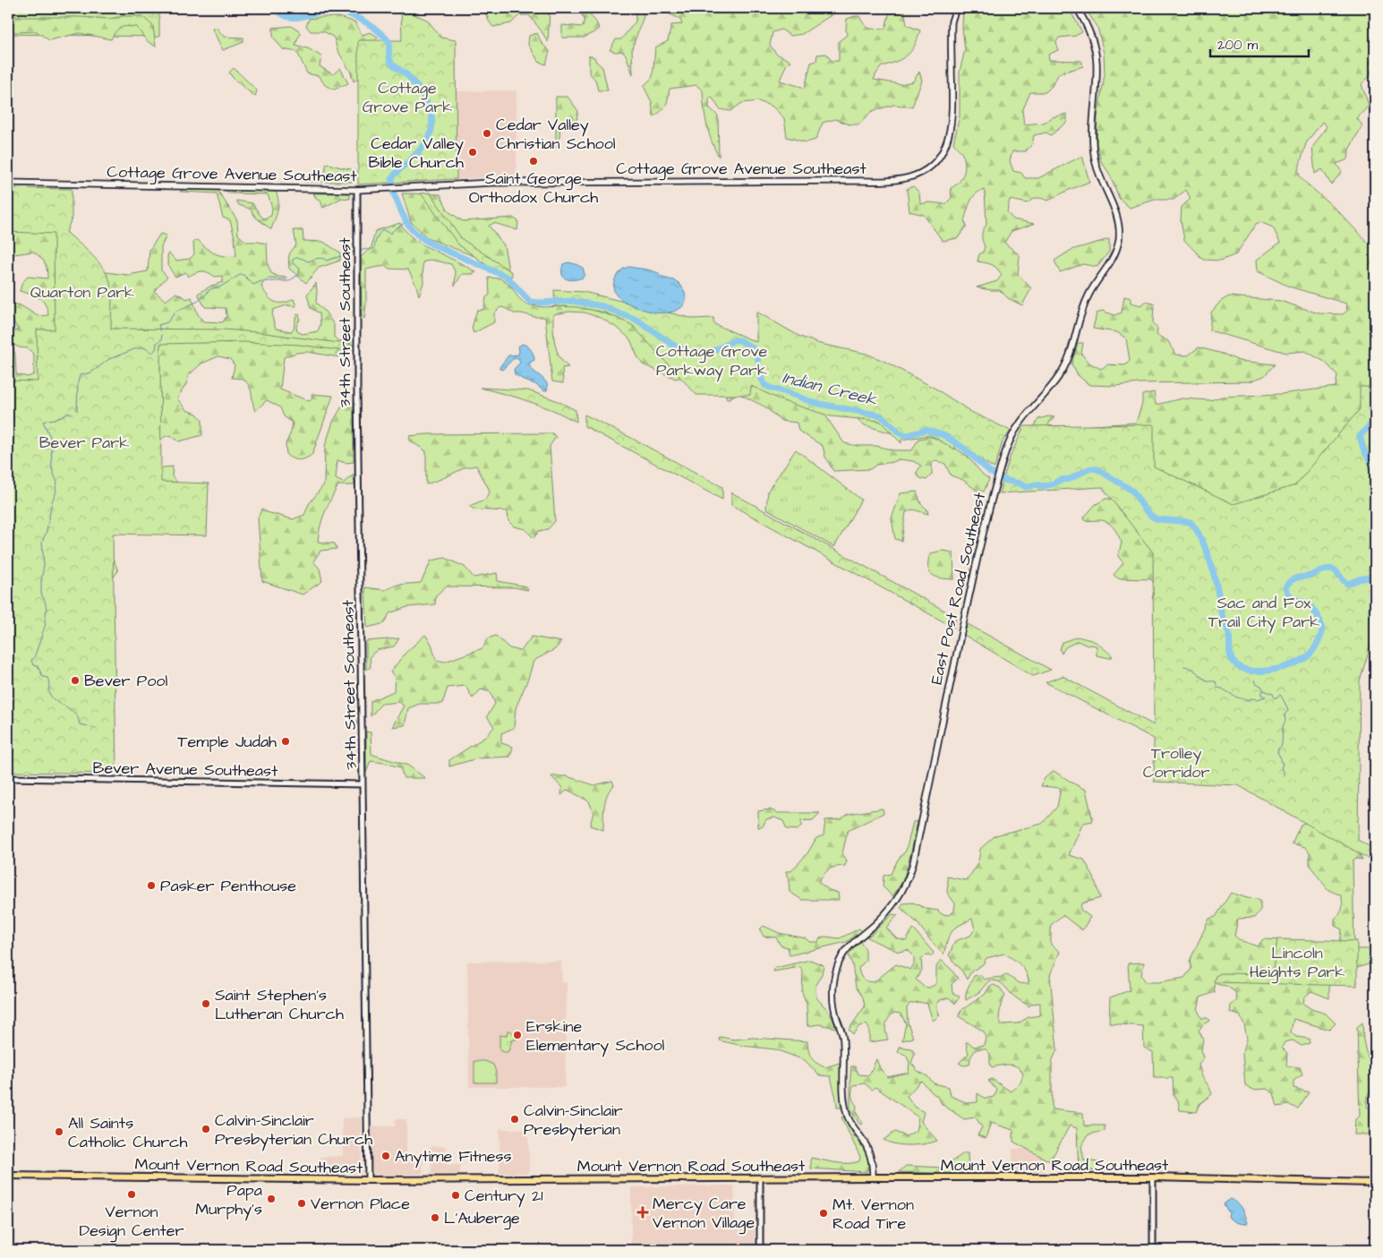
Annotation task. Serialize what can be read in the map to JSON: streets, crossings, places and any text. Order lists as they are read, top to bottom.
{
  "streets": {
    "main road": ["Cottage Grove Avenue Southeast", "East Post Road Southeast", "Mount Vernon Road Southeast"],
    "street": ["34th Street Southeast", "Bever Avenue Southeast"]
  },
  "crossings": [
    ["Cottage Grove Avenue Southeast", "34th Street Southeast"],
    ["34th Street Southeast", "Bever Avenue Southeast"],
    ["34th Street Southeast", "Mount Vernon Road Southeast"],
    ["East Post Road Southeast", "Mount Vernon Road Southeast"]
  ],
  "water": ["Indian Creek"],
  "parks": [
    "Cottage Grove Park",
    "Quarton Park",
    "Cottage Grove Parkway Park",
    "Bever Park",
    "Sac and Fox Trail City Park",
    "Trolley Corridor",
    "Lincoln Heights Park"
  ],
  "places": {
    "other": [
      "Cedar Valley Christian School",
      "Cedar Valley Bible Church",
      "Saint George Orthodox Church",
      "Bever Pool",
      "Temple Judah",
      "Pasker Penthouse",
      "Saint Stephen's Lutheran Church",
      "Erskine Elementary School",
      "Calvin-Sinclair Presbyterian",
      "Calvin-Sinclair Presbyterian Church",
      "All Saints Catholic Church",
      "Anytime Fitness",
      "Vernon Design Center",
      "Century 21",
      "Papa Murphy's",
      "Vernon Place",
      "Mt. Vernon Road Tire",
      "L'Auberge"
    ],
    "health": ["Mercy Care Vernon Village"]
  },
  "scale_bar": "200 m"
}
